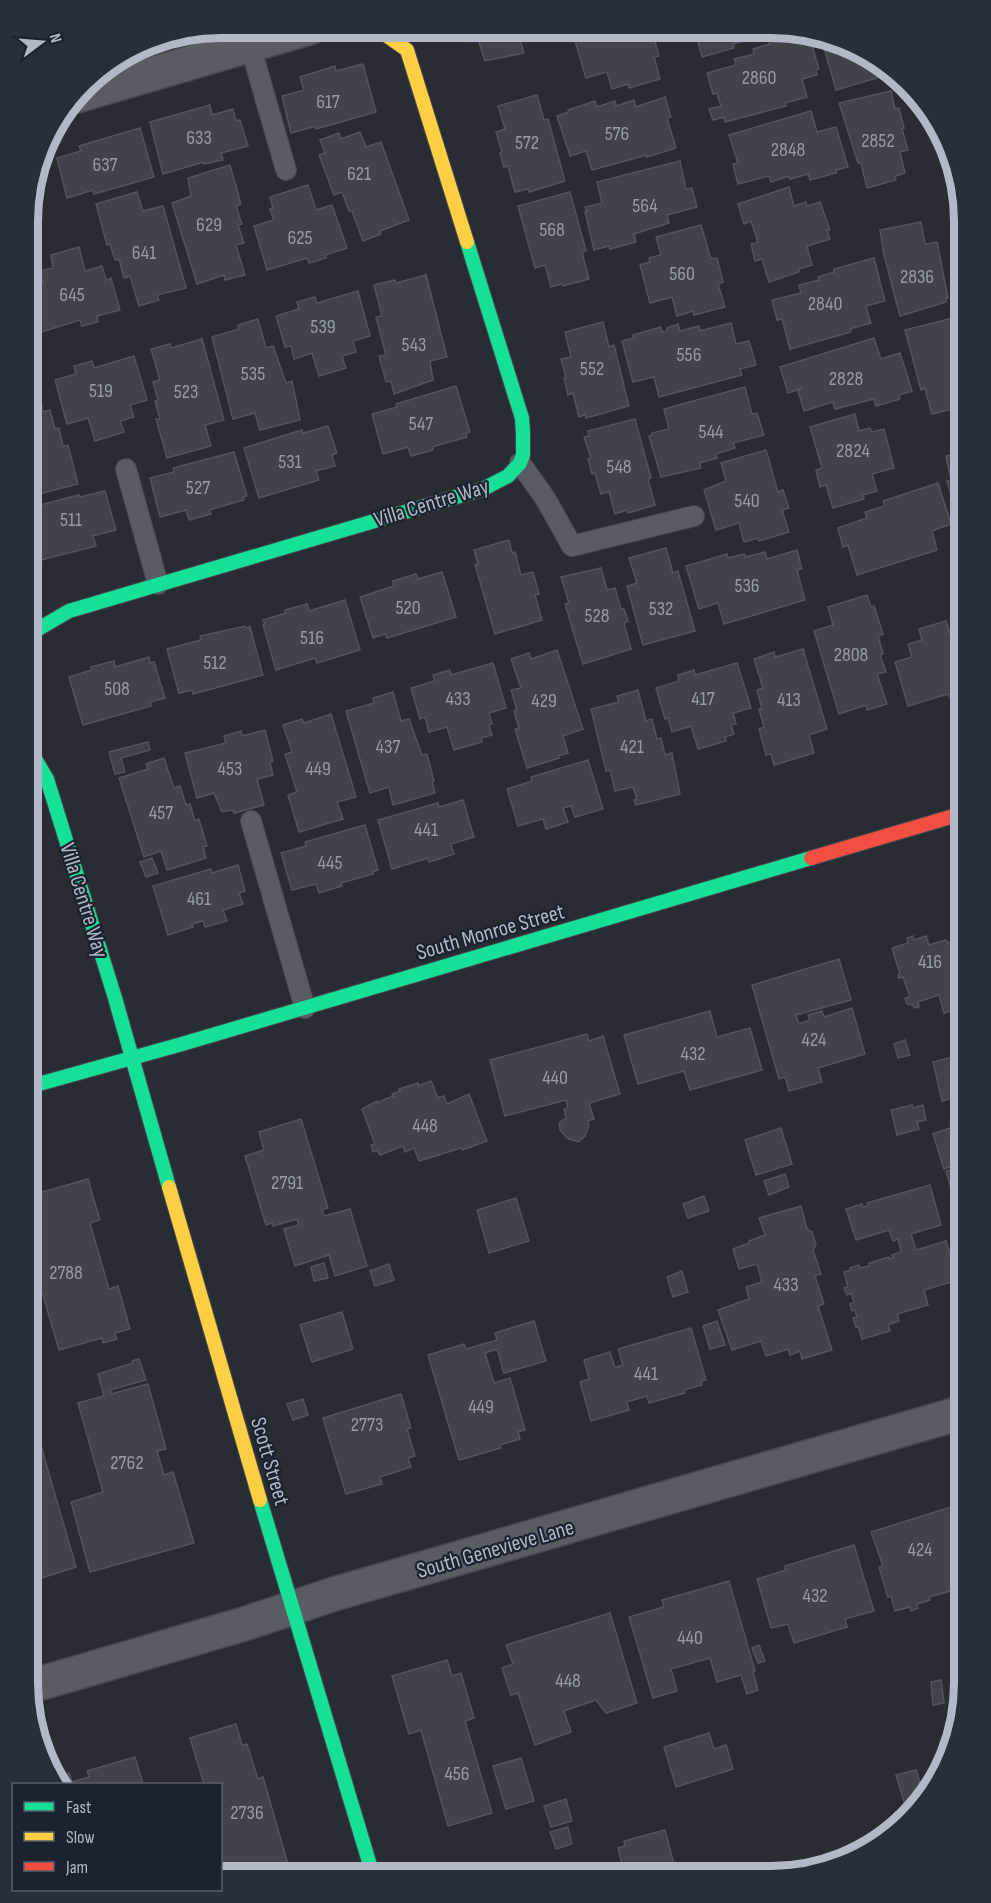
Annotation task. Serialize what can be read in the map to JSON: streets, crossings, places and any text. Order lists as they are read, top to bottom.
{
  "streets": {
    "street": [
      "Villa Centre Way",
      "South Monroe Street",
      "Scott Street",
      "South Genevieve Lane"
    ]
  },
  "crossings": [
    ["Villa Centre Way", "South Monroe Street"],
    ["Villa Centre Way", "Scott Street"],
    ["South Monroe Street", "Scott Street"],
    ["Scott Street", "South Genevieve Lane"]
  ],
  "house_numbers": [
    "2860",
    "617",
    "576",
    "633",
    "2852",
    "572",
    "2848",
    "637",
    "621",
    "564",
    "629",
    "568",
    "625",
    "641",
    "560",
    "2836",
    "645",
    "2840",
    "539",
    "543",
    "556",
    "552",
    "535",
    "2828",
    "519",
    "523",
    "547",
    "544",
    "2824",
    "531",
    "548",
    "527",
    "540",
    "511",
    "536",
    "520",
    "532",
    "528",
    "516",
    "2808",
    "512",
    "508",
    "433",
    "417",
    "413",
    "429",
    "437",
    "421",
    "453",
    "449",
    "457",
    "441",
    "445",
    "461",
    "416",
    "424",
    "432",
    "440",
    "448",
    "2791",
    "2788",
    "433",
    "441",
    "449",
    "2773",
    "2762",
    "424",
    "432",
    "440",
    "448",
    "456",
    "2736"
  ],
  "legend": ["Fast", "Slow", "Jam"],
  "north": "right"
}
